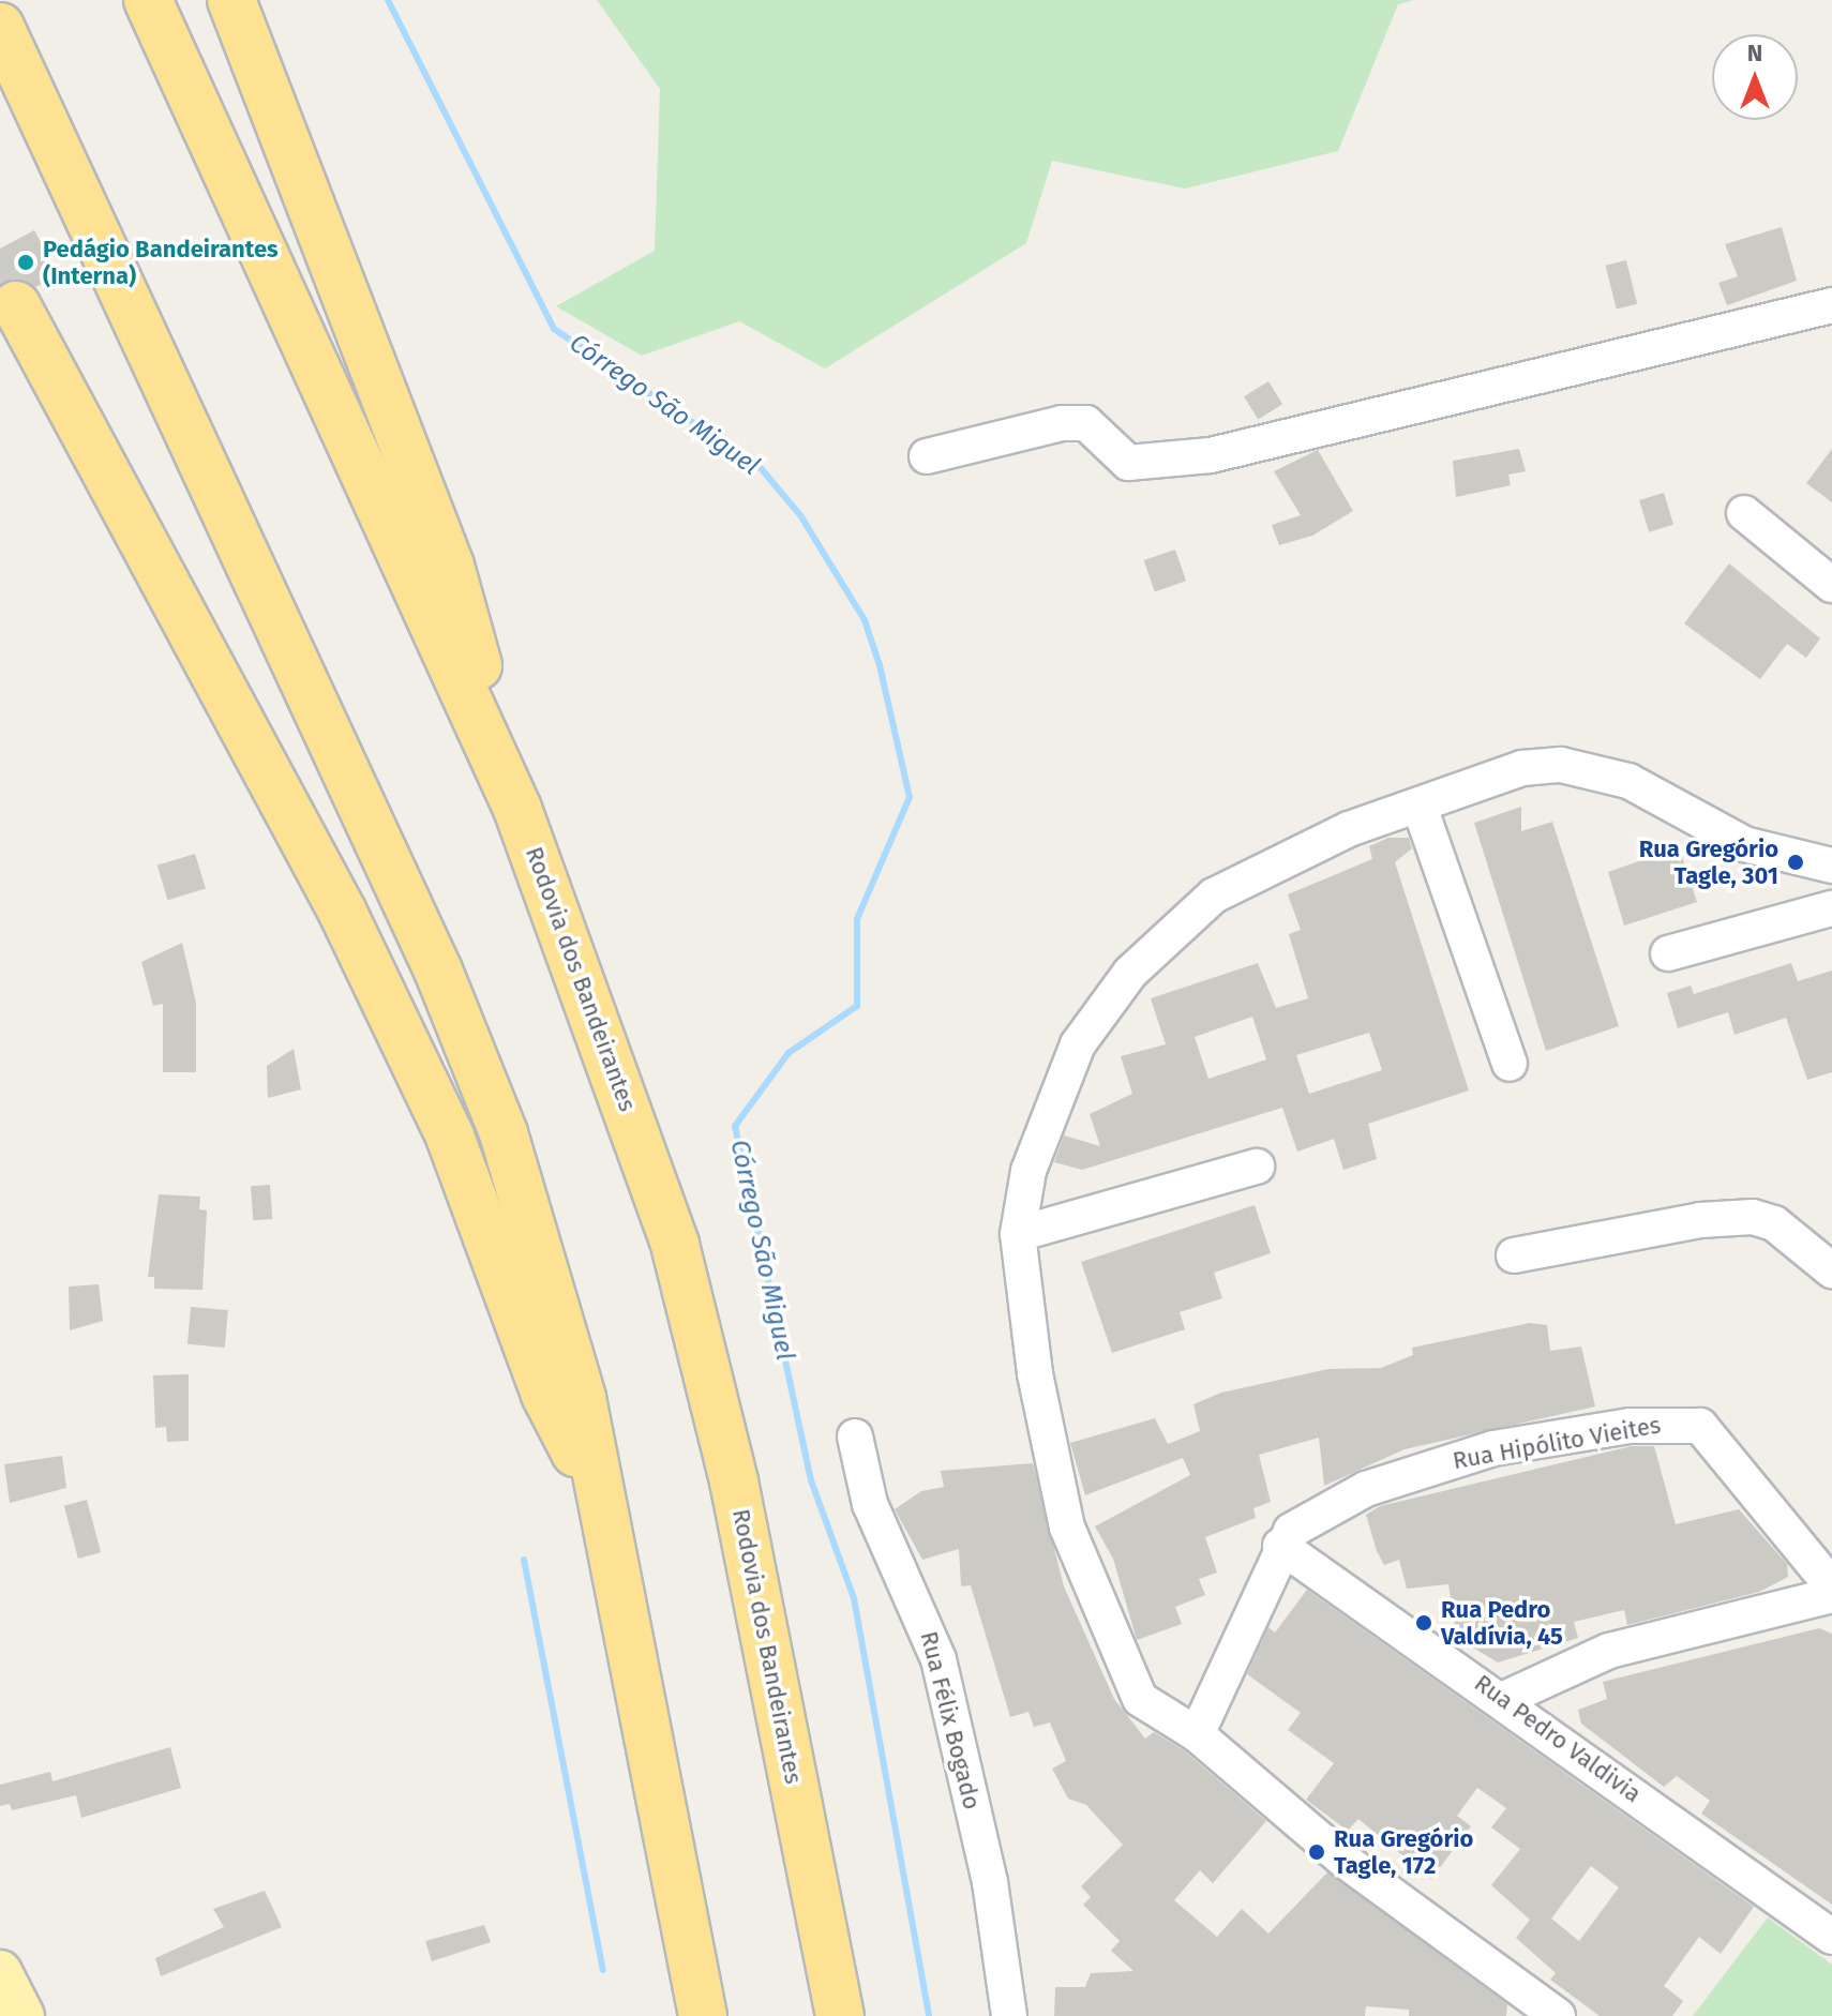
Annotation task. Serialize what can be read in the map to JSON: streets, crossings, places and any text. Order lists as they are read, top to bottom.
{
  "streets": {
    "highway": ["Rodovia dos Bandeirantes"],
    "street": ["Rua Hipólito Vieites", "Rua Félix Bogado", "Rua Pedro Valdivia"]
  },
  "crossings": [
    ["Rua Hipólito Vieites", "Rua Pedro Valdivia"]
  ],
  "water": ["Córrego São Miguel"],
  "places": [
    "Pedágio Bandeirantes (Interna)",
    "Rua Gregório Tagle, 301",
    "Rua Pedro Valdívia, 45",
    "Rua Gregório Tagle, 172"
  ],
  "north": "top"
}
